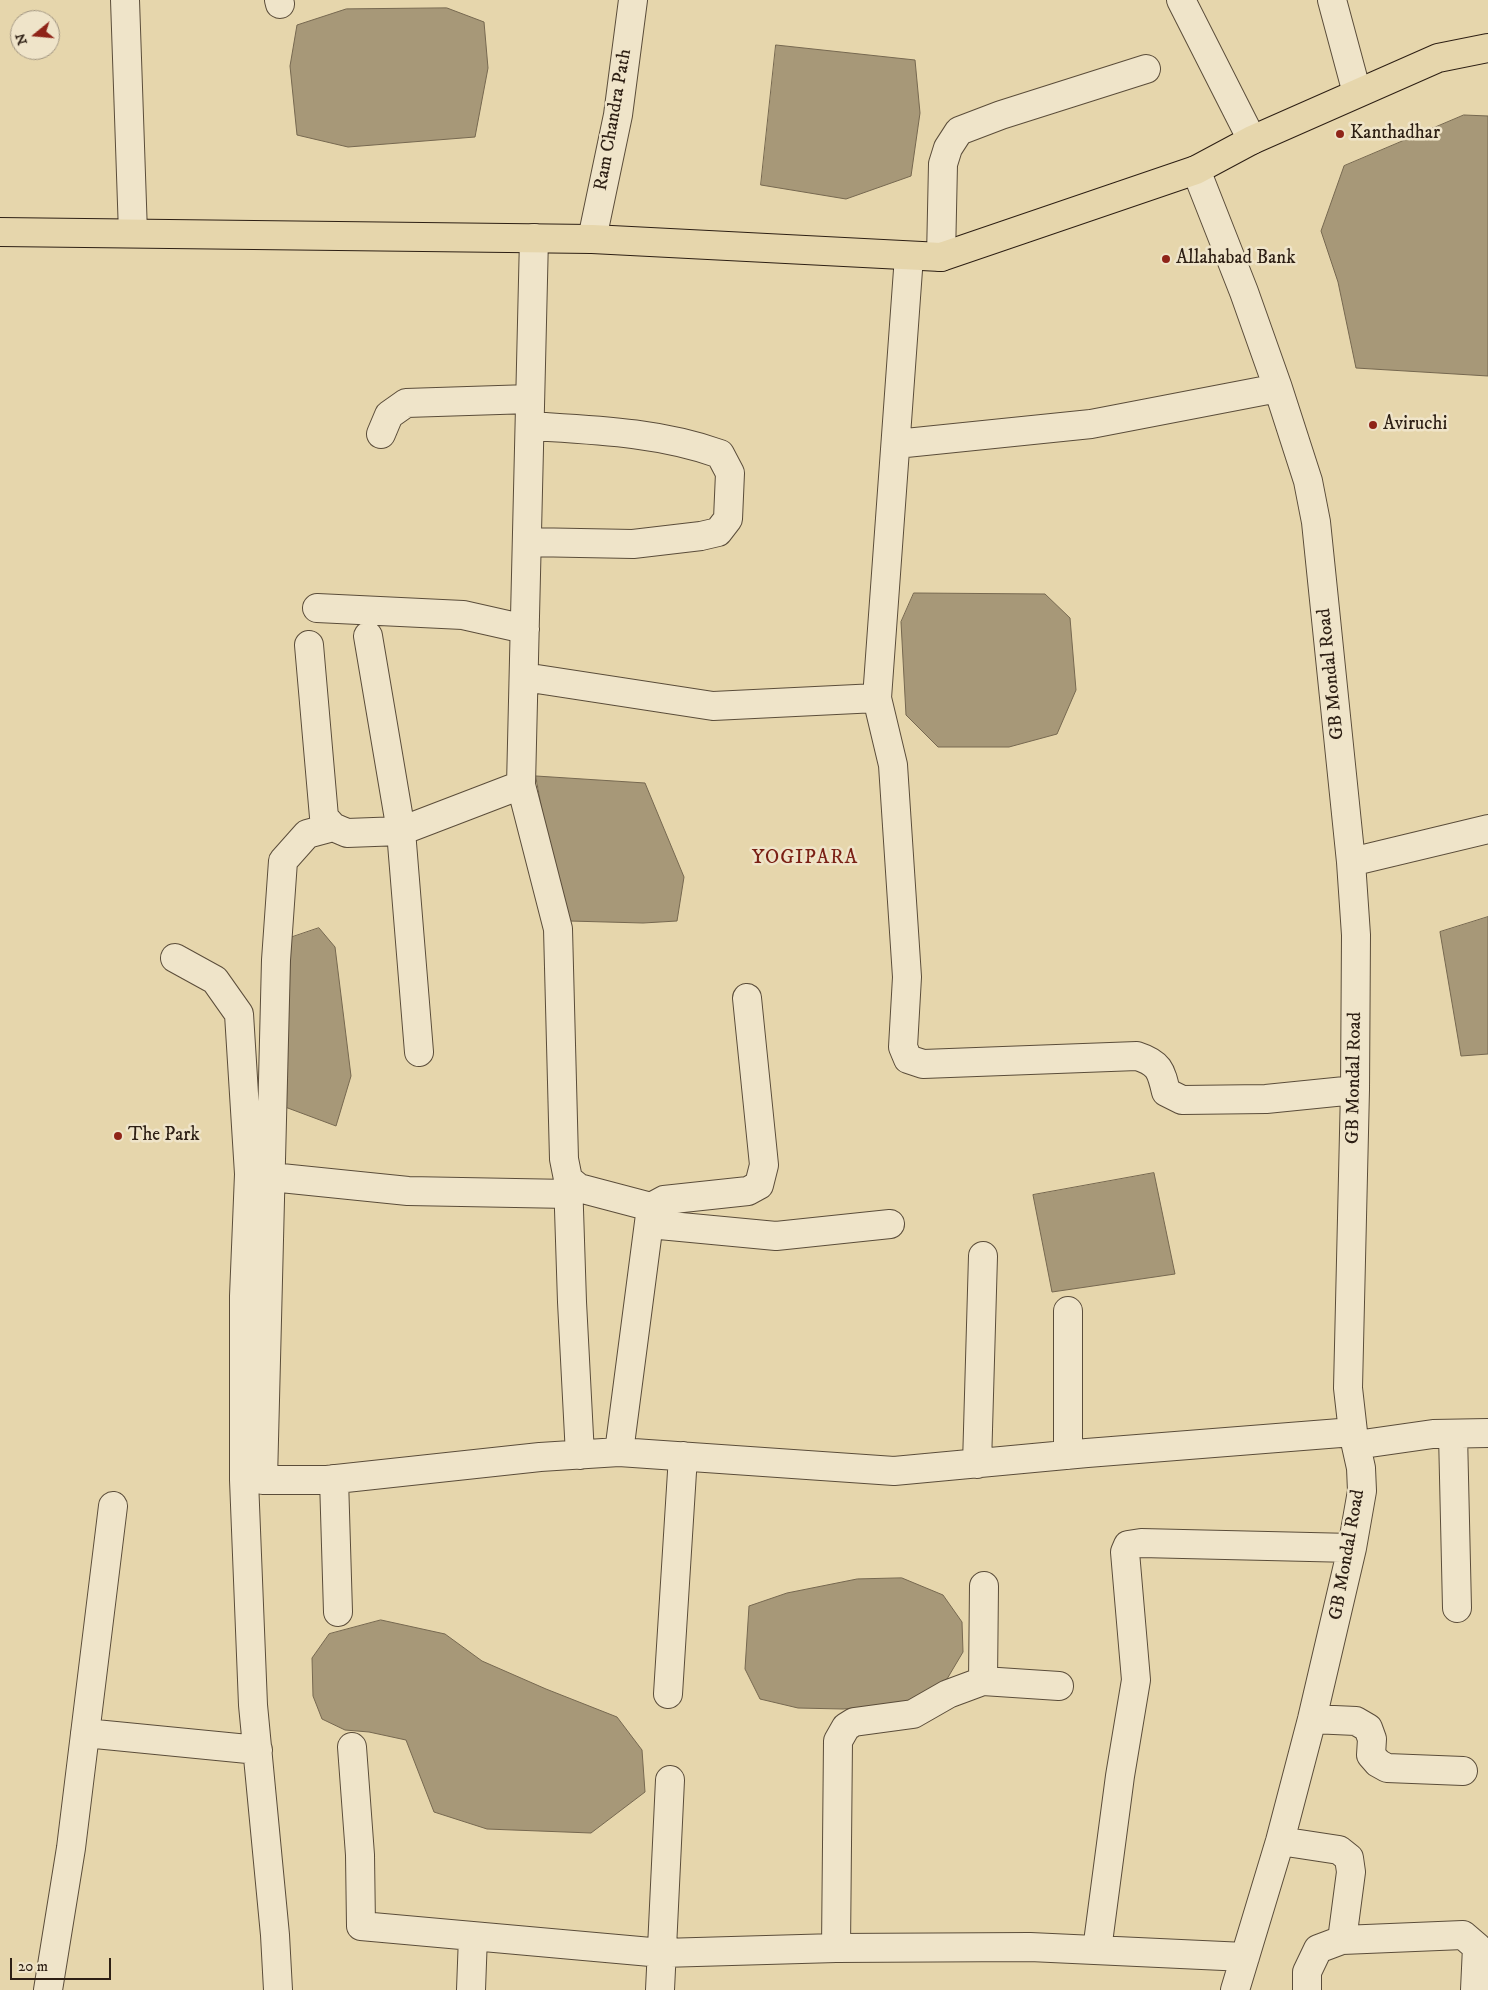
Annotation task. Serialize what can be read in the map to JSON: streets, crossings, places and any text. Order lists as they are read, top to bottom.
{
  "streets": {
    "street": ["Ram Chandra Path", "GB Mondal Road"]
  },
  "districts": ["YOGIPARA"],
  "places": [
    "Kanthadhar",
    "Allahabad Bank",
    "Aviruchi",
    "The Park"
  ],
  "scale_bar": "20 m",
  "north": "left"
}
